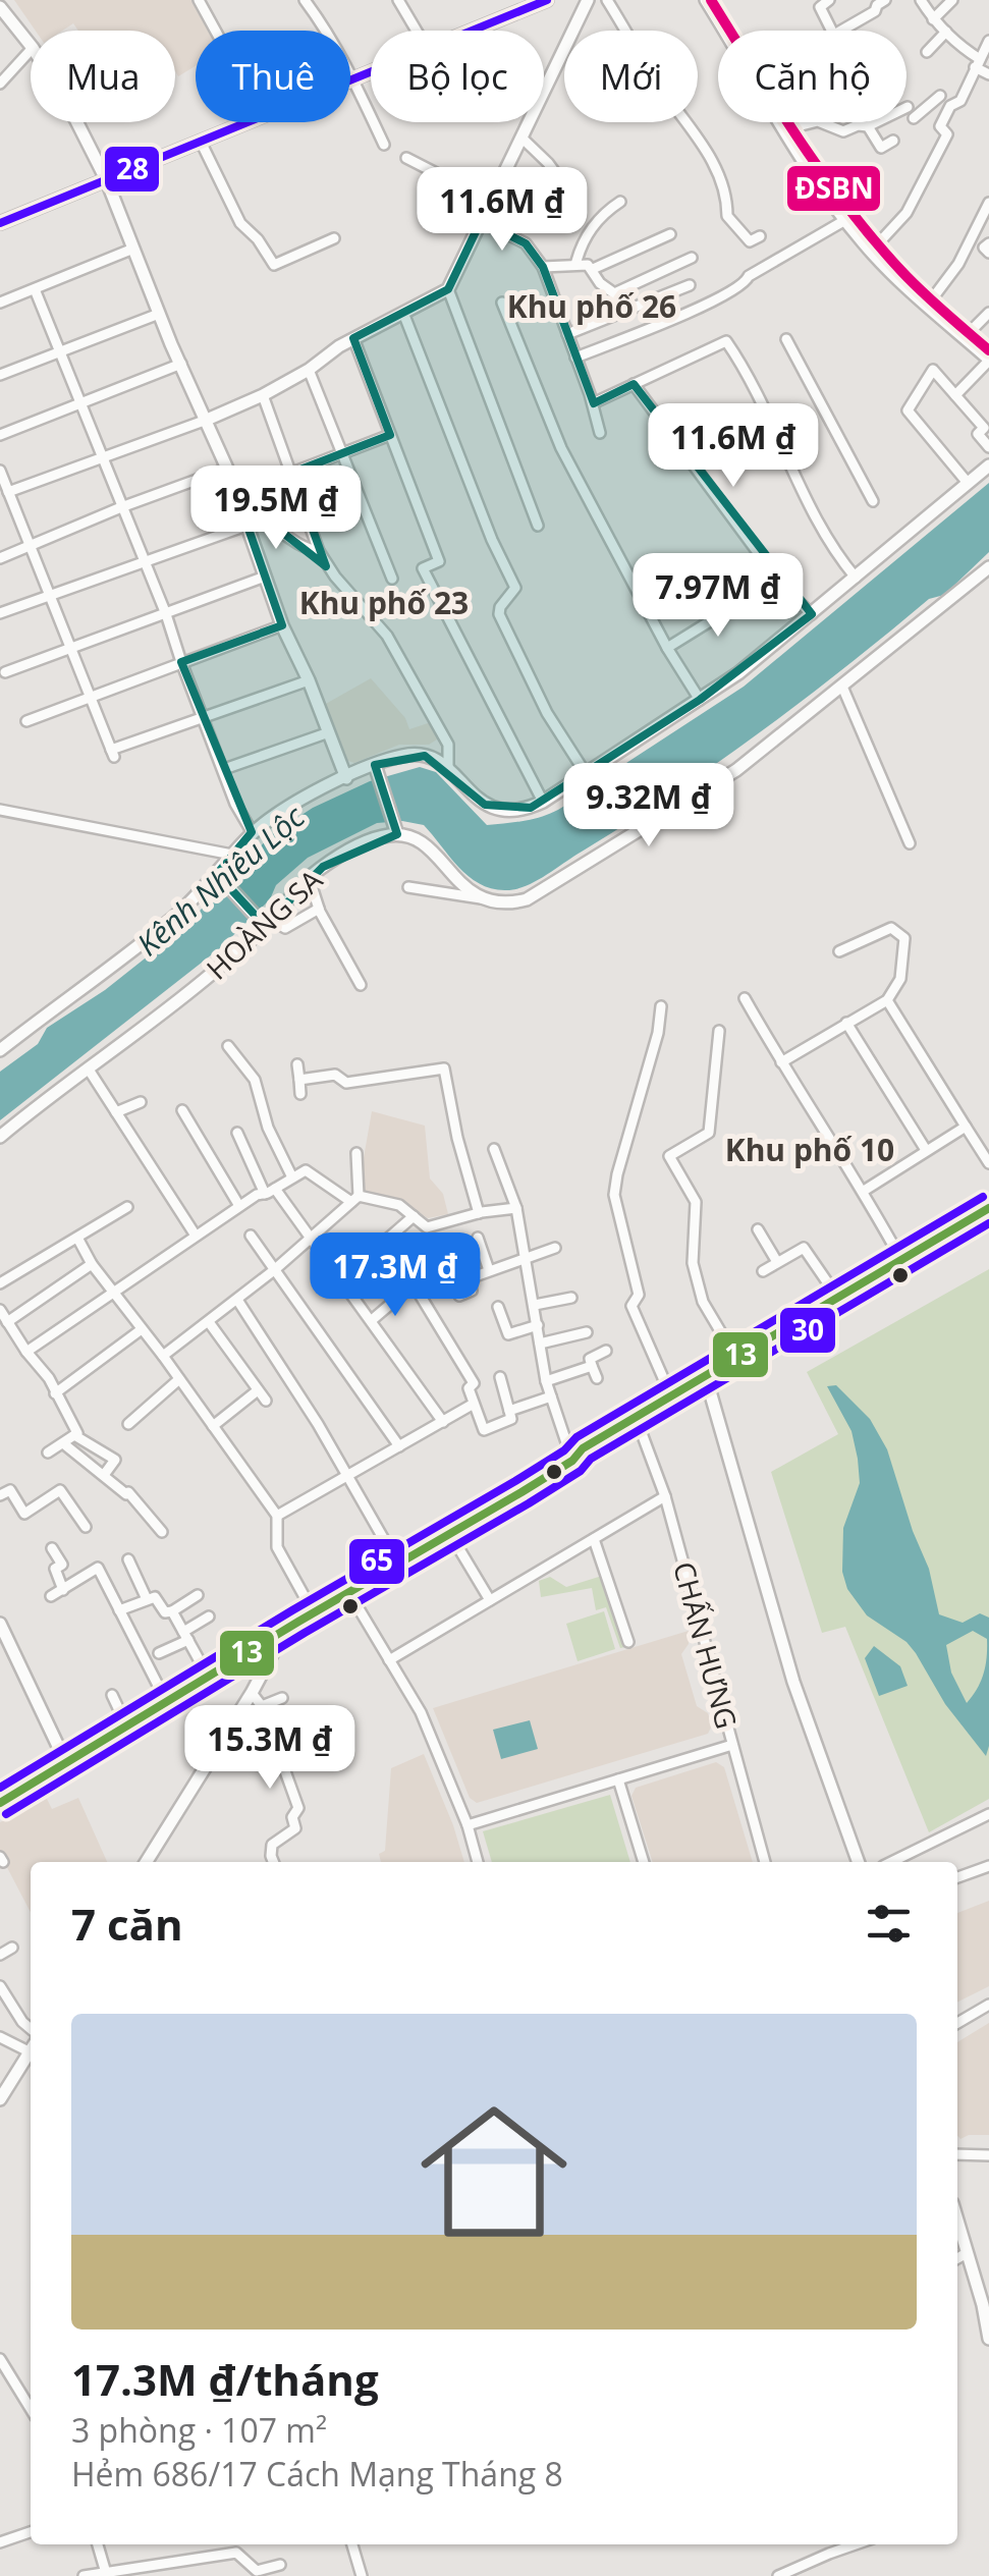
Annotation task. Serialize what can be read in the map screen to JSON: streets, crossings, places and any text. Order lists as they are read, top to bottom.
{
  "streets": {
    "street": ["HOÀNG SA", "CHẤN HƯNG"]
  },
  "districts": ["Khu phố 26", "Khu phố 23", "Khu phố 10"],
  "water": ["Kênh Nhiêu Lộc"],
  "lines": [
    "transit line ĐSBN",
    "transit line 28",
    "transit line 65",
    "transit line 13",
    "transit line 30"
  ],
  "page": {
    "chip": [
      "Mua",
      "Thuê",
      "Bộ lọc",
      "Mới",
      "Căn hộ"
    ],
    "price": [
      "11.6M ₫",
      "11.6M ₫",
      "19.5M ₫",
      "7.97M ₫",
      "9.32M ₫",
      "17.3M ₫",
      "15.3M ₫"
    ],
    "heading": "7 căn",
    "list": [
      {
        "name": "17.3M ₫/tháng",
        "note": "3 phòng · 107 m² · Hẻm 686/17 Cách Mạng Tháng 8"
      }
    ]
  }
}
